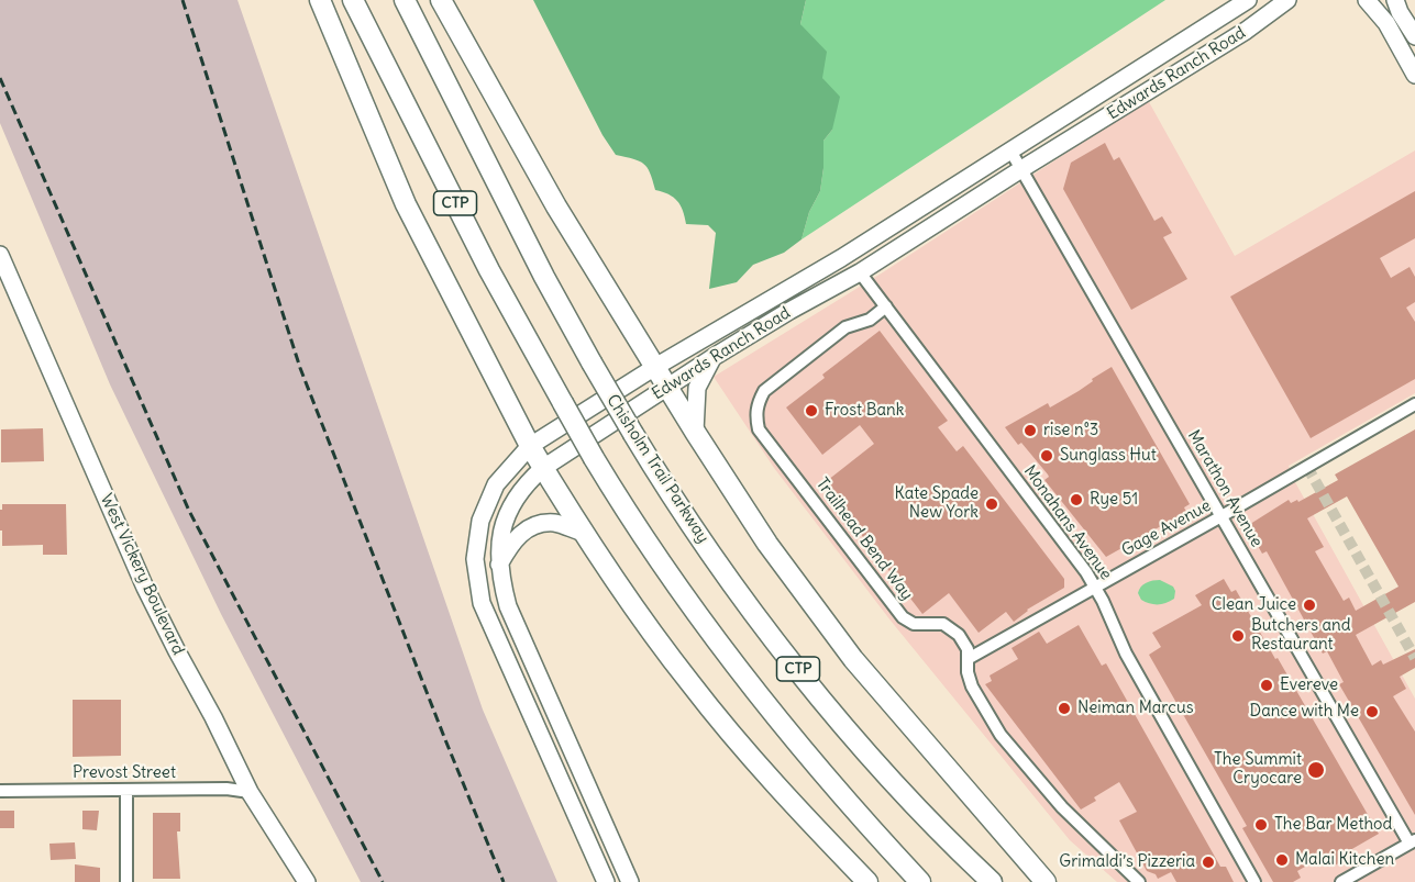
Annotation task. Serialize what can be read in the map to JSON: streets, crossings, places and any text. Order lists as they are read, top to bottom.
{
  "streets": {
    "highway": ["CTP", "Chisholm Trail Parkway"],
    "street": [
      "Edwards Ranch Road",
      "Marathon Avenue",
      "Monahans Avenue",
      "Gage Avenue",
      "Trailhead Bend Way",
      "West Vickery Boulevard",
      "Prevost Street"
    ]
  },
  "crossings": [
    ["Edwards Ranch Road", "Marathon Avenue"],
    ["Edwards Ranch Road", "Monahans Avenue"],
    ["Marathon Avenue", "Gage Avenue"],
    ["Monahans Avenue", "Gage Avenue"],
    ["Monahans Avenue", "Trailhead Bend Way"],
    ["Gage Avenue", "Trailhead Bend Way"],
    ["West Vickery Boulevard", "Prevost Street"]
  ],
  "places": [
    "Frost Bank",
    "rise n°3",
    "Sunglass Hut",
    "Rye 51",
    "Kate Spade New York",
    "Clean Juice",
    "Butchers and Restaurant",
    "Evereve",
    "Neiman Marcus",
    "Dance with Me",
    "The Summit Cryocare",
    "The Bar Method",
    "Malai Kitchen",
    "Grimaldi’s Pizzeria"
  ]
}
